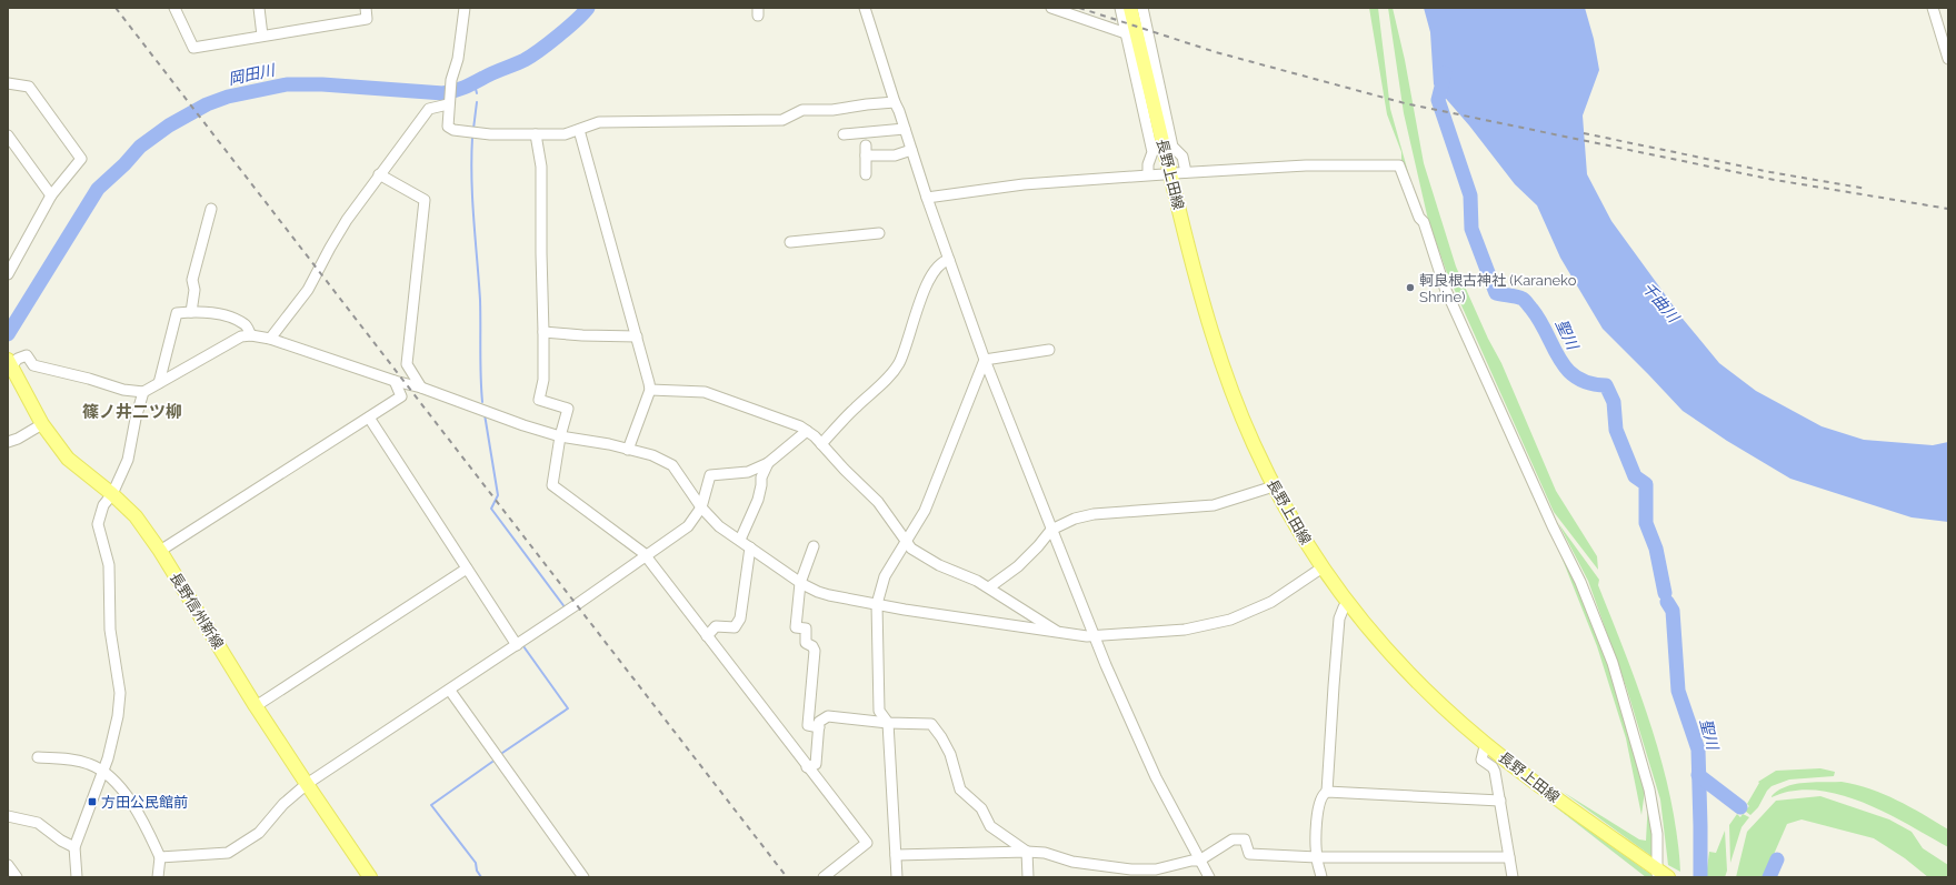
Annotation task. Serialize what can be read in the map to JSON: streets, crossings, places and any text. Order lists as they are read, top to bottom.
{
  "streets": {
    "main road": ["長野上田線", "長野信州新線"]
  },
  "districts": ["篠ノ井二ツ柳"],
  "water": ["岡田川", "千曲川", "聖川"],
  "places": {
    "other": ["軻良根古神社 (Karaneko Shrine)"],
    "transit": ["方田公民館前"]
  }
}
